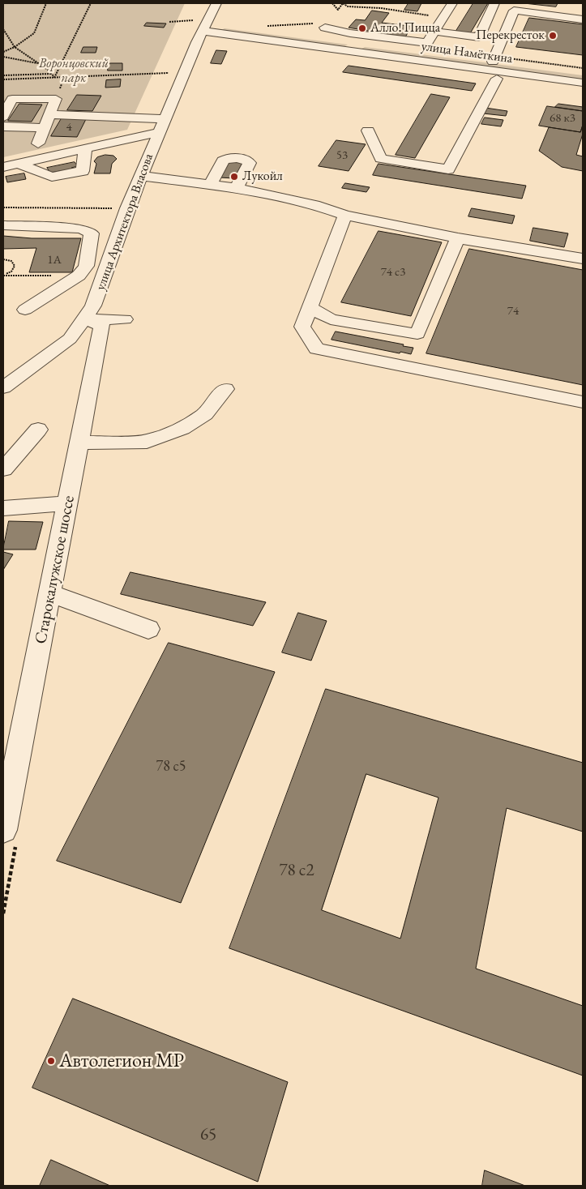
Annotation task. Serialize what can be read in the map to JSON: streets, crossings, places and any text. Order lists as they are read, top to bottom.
{
  "streets": {
    "street": ["улица Намёткина", "улица Архитектора Власова", "Старокалужское шоссе"]
  },
  "crossings": [
    ["улица Намёткина", "улица Архитектора Власова"],
    ["улица Архитектора Власова", "Старокалужское шоссе"]
  ],
  "parks": ["Воронцовский парк"],
  "places": [
    "Алло! Пицца",
    "Перекресток",
    "Лукойл",
    "Автолегион МР"
  ],
  "house_numbers": [
    "68 к3",
    "4",
    "53",
    "1А",
    "74 с3",
    "74",
    "78 с5",
    "78 с2",
    "65"
  ]
}
